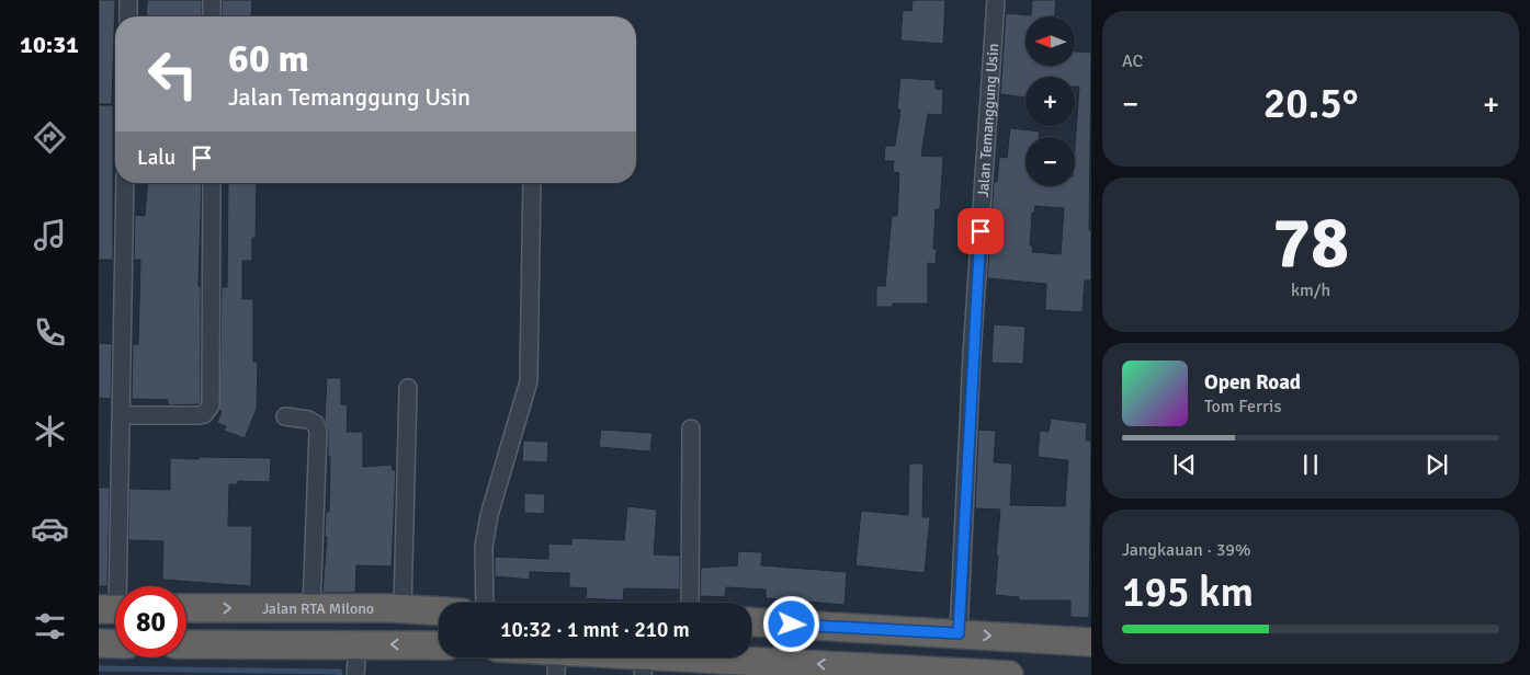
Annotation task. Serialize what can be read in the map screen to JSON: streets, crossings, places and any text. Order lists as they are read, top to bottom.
{
  "streets": {
    "highway": ["Jalan RTA Milono"],
    "street": ["Jalan Temanggung Usin"]
  },
  "north": "left",
  "page": {
    "tabs": "10:31",
    "tile": [
      "AC",
      ["78", "km/h"],
      ["Jangkauan · 39%", "195 km"]
    ],
    "map_buttons": ["+", "−"],
    "turn": ["60 m", "Jalan Temanggung Usin"],
    "heat": ["−", "20.5°", "+"],
    "then": "Lalu",
    "song": ["Open Road", "Tom Ferris"],
    "limit": "80",
    "trip": "10:32 · 1 mnt · 210 m"
  }
}
